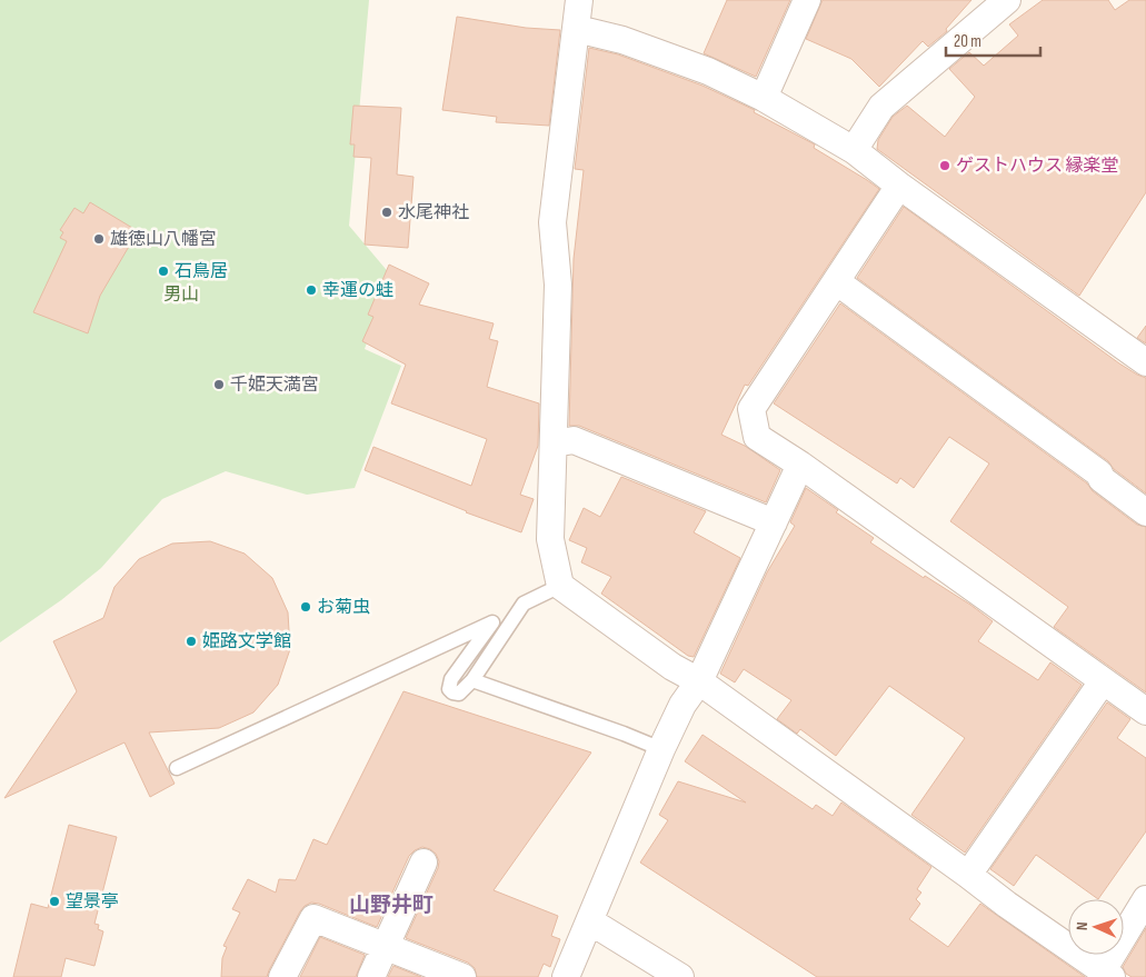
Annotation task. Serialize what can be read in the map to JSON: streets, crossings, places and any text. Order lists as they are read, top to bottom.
{
  "districts": ["山野井町"],
  "parks": ["男山"],
  "places": [
    "ゲストハウス 縁楽堂",
    "水尾神社",
    "雄徳山八幡宮",
    "石鳥居",
    "幸運の蛙",
    "千姫天満宮",
    "お菊虫",
    "姫路文学館",
    "望景亭"
  ],
  "scale_bar": "20 m",
  "north": "left"
}
